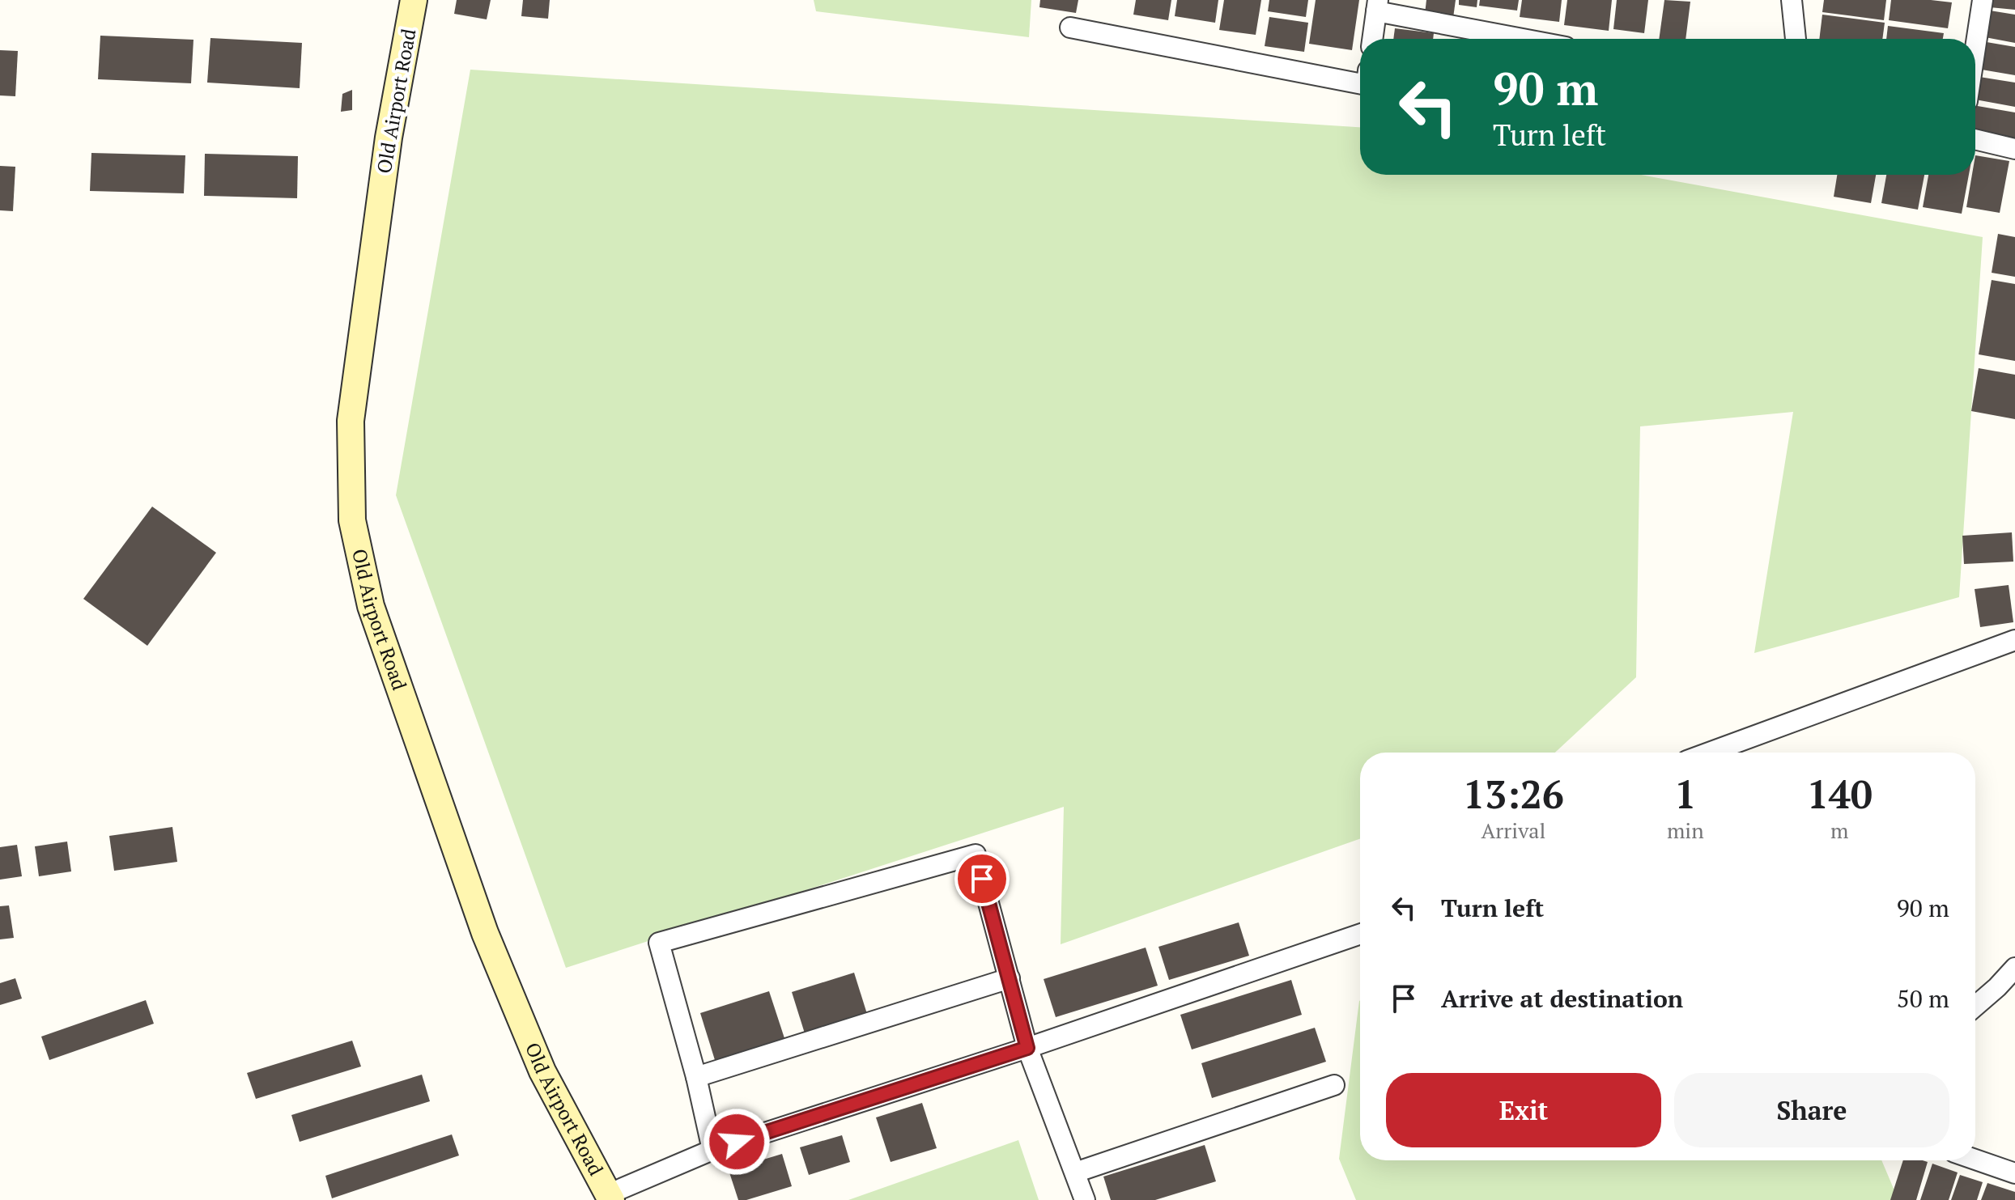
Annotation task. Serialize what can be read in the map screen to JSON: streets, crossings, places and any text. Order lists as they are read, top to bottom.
{
  "streets": {
    "main road": ["Old Airport Road"]
  },
  "page": {
    "turn": ["90 m", "Turn left"],
    "eta": [
      "13:26",
      "Arrival",
      "1",
      "min",
      "140",
      "m"
    ],
    "list": [
      {
        "name": "Turn left",
        "value": "90 m"
      },
      {
        "name": "Arrive at destination",
        "value": "50 m"
      }
    ],
    "buttons": ["Exit", "Share"]
  }
}
